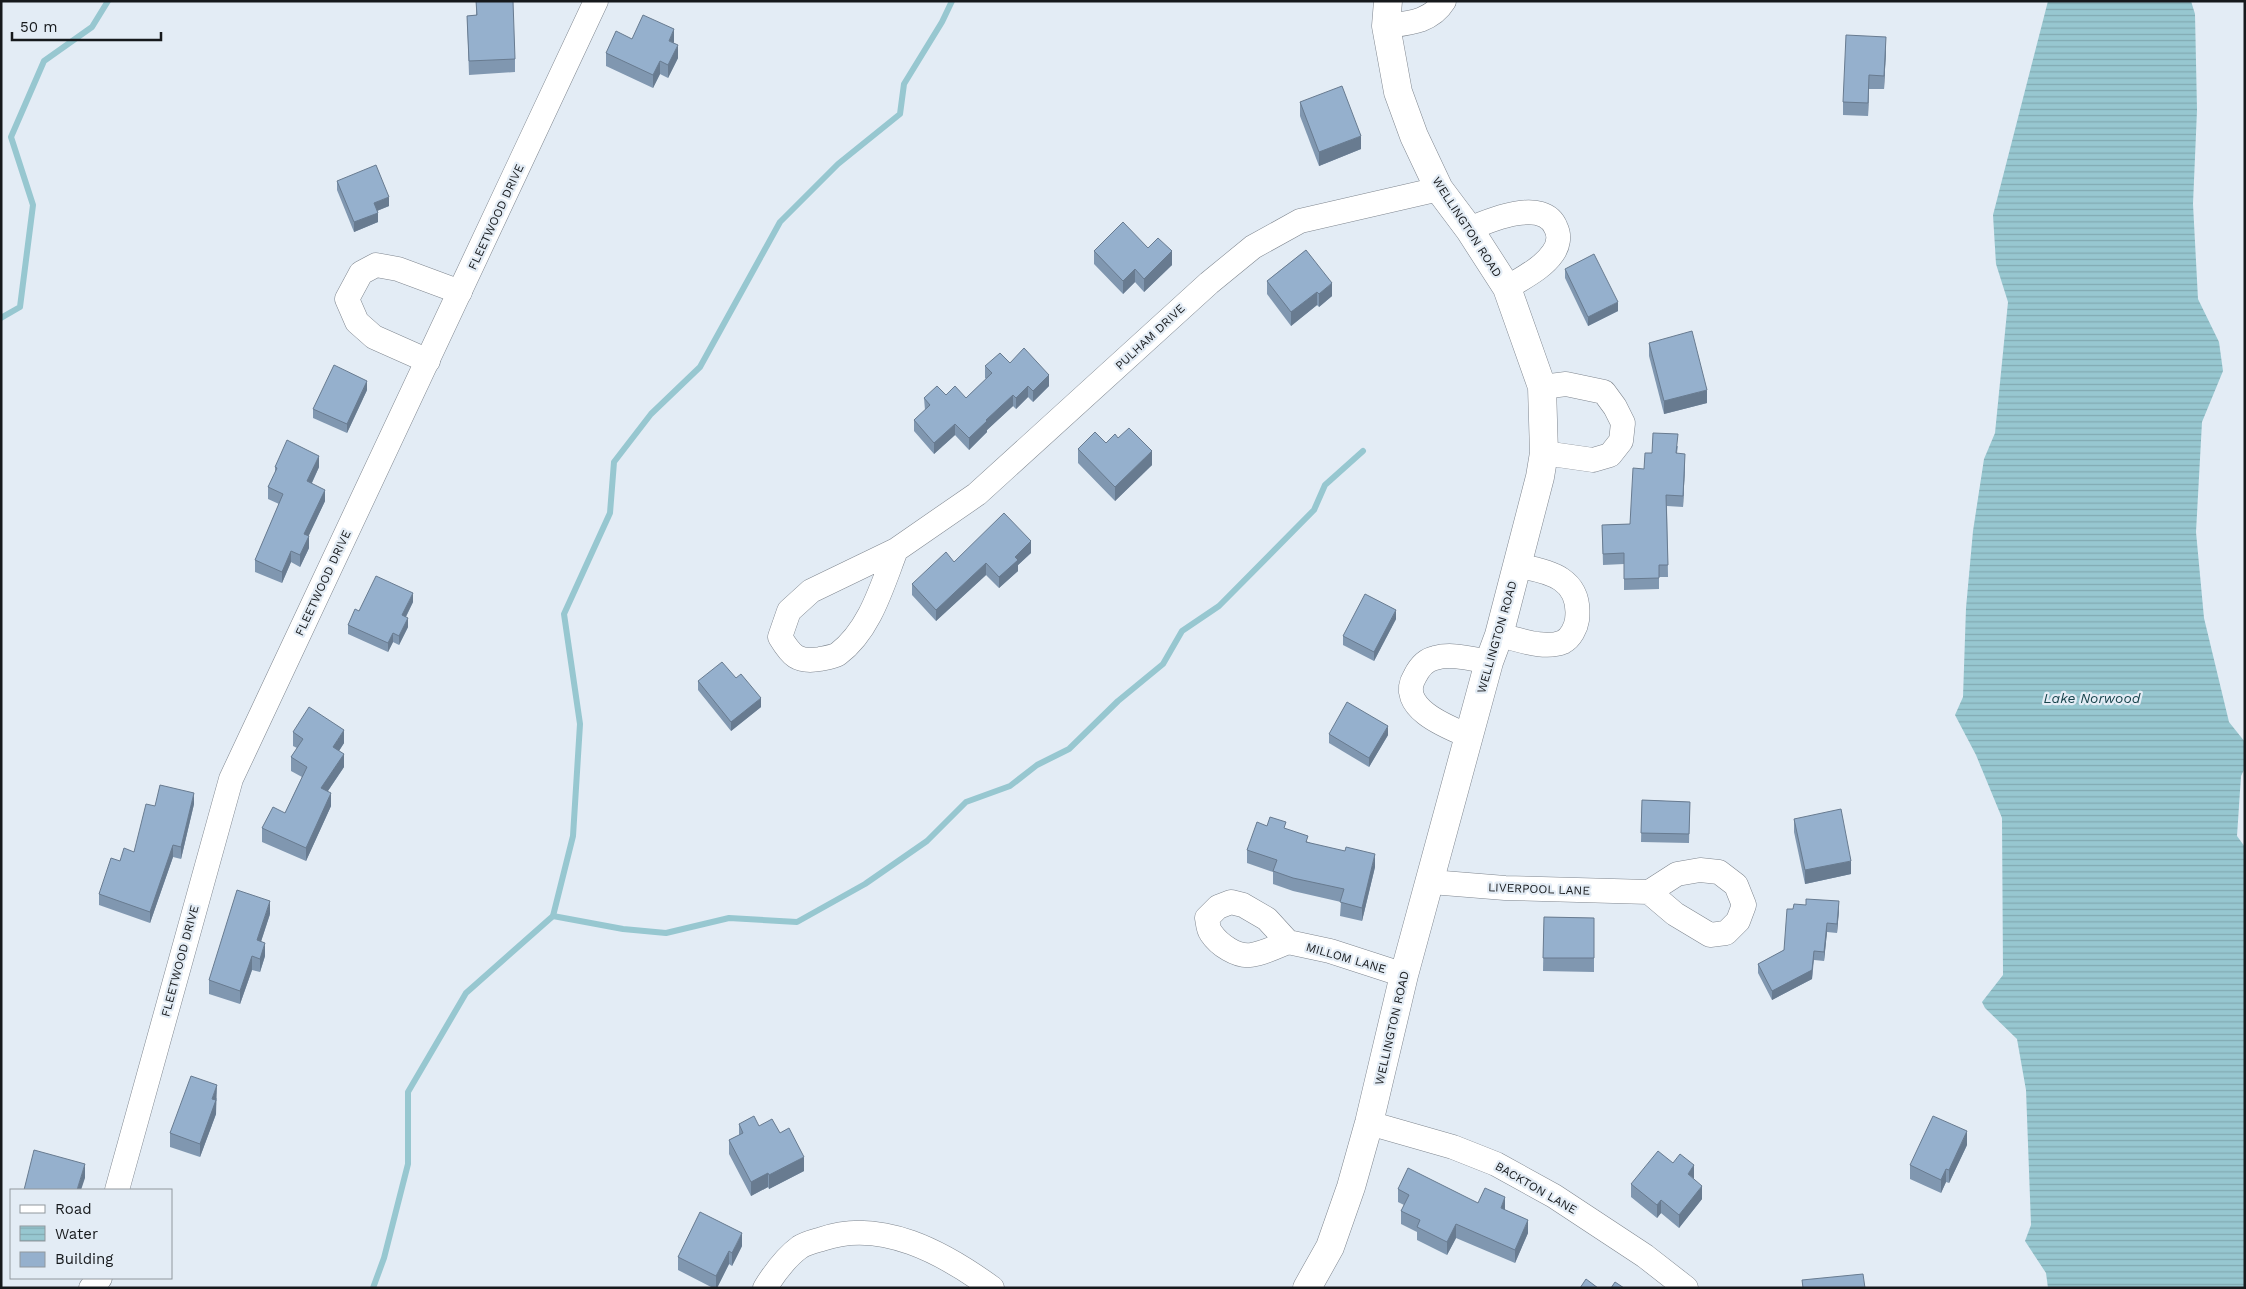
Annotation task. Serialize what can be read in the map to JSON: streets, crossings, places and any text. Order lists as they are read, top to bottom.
{
  "streets": {
    "street": [
      "FLEETWOOD DRIVE",
      "WELLINGTON ROAD",
      "PULHAM DRIVE",
      "LIVERPOOL LANE",
      "MILLOM LANE",
      "BACKTON LANE"
    ]
  },
  "crossings": [
    ["WELLINGTON ROAD", "PULHAM DRIVE"],
    ["WELLINGTON ROAD", "LIVERPOOL LANE"],
    ["WELLINGTON ROAD", "MILLOM LANE"],
    ["WELLINGTON ROAD", "BACKTON LANE"]
  ],
  "water": ["Lake Norwood"],
  "legend": ["Road", "Water", "Building"],
  "scale_bar": "50 m"
}
